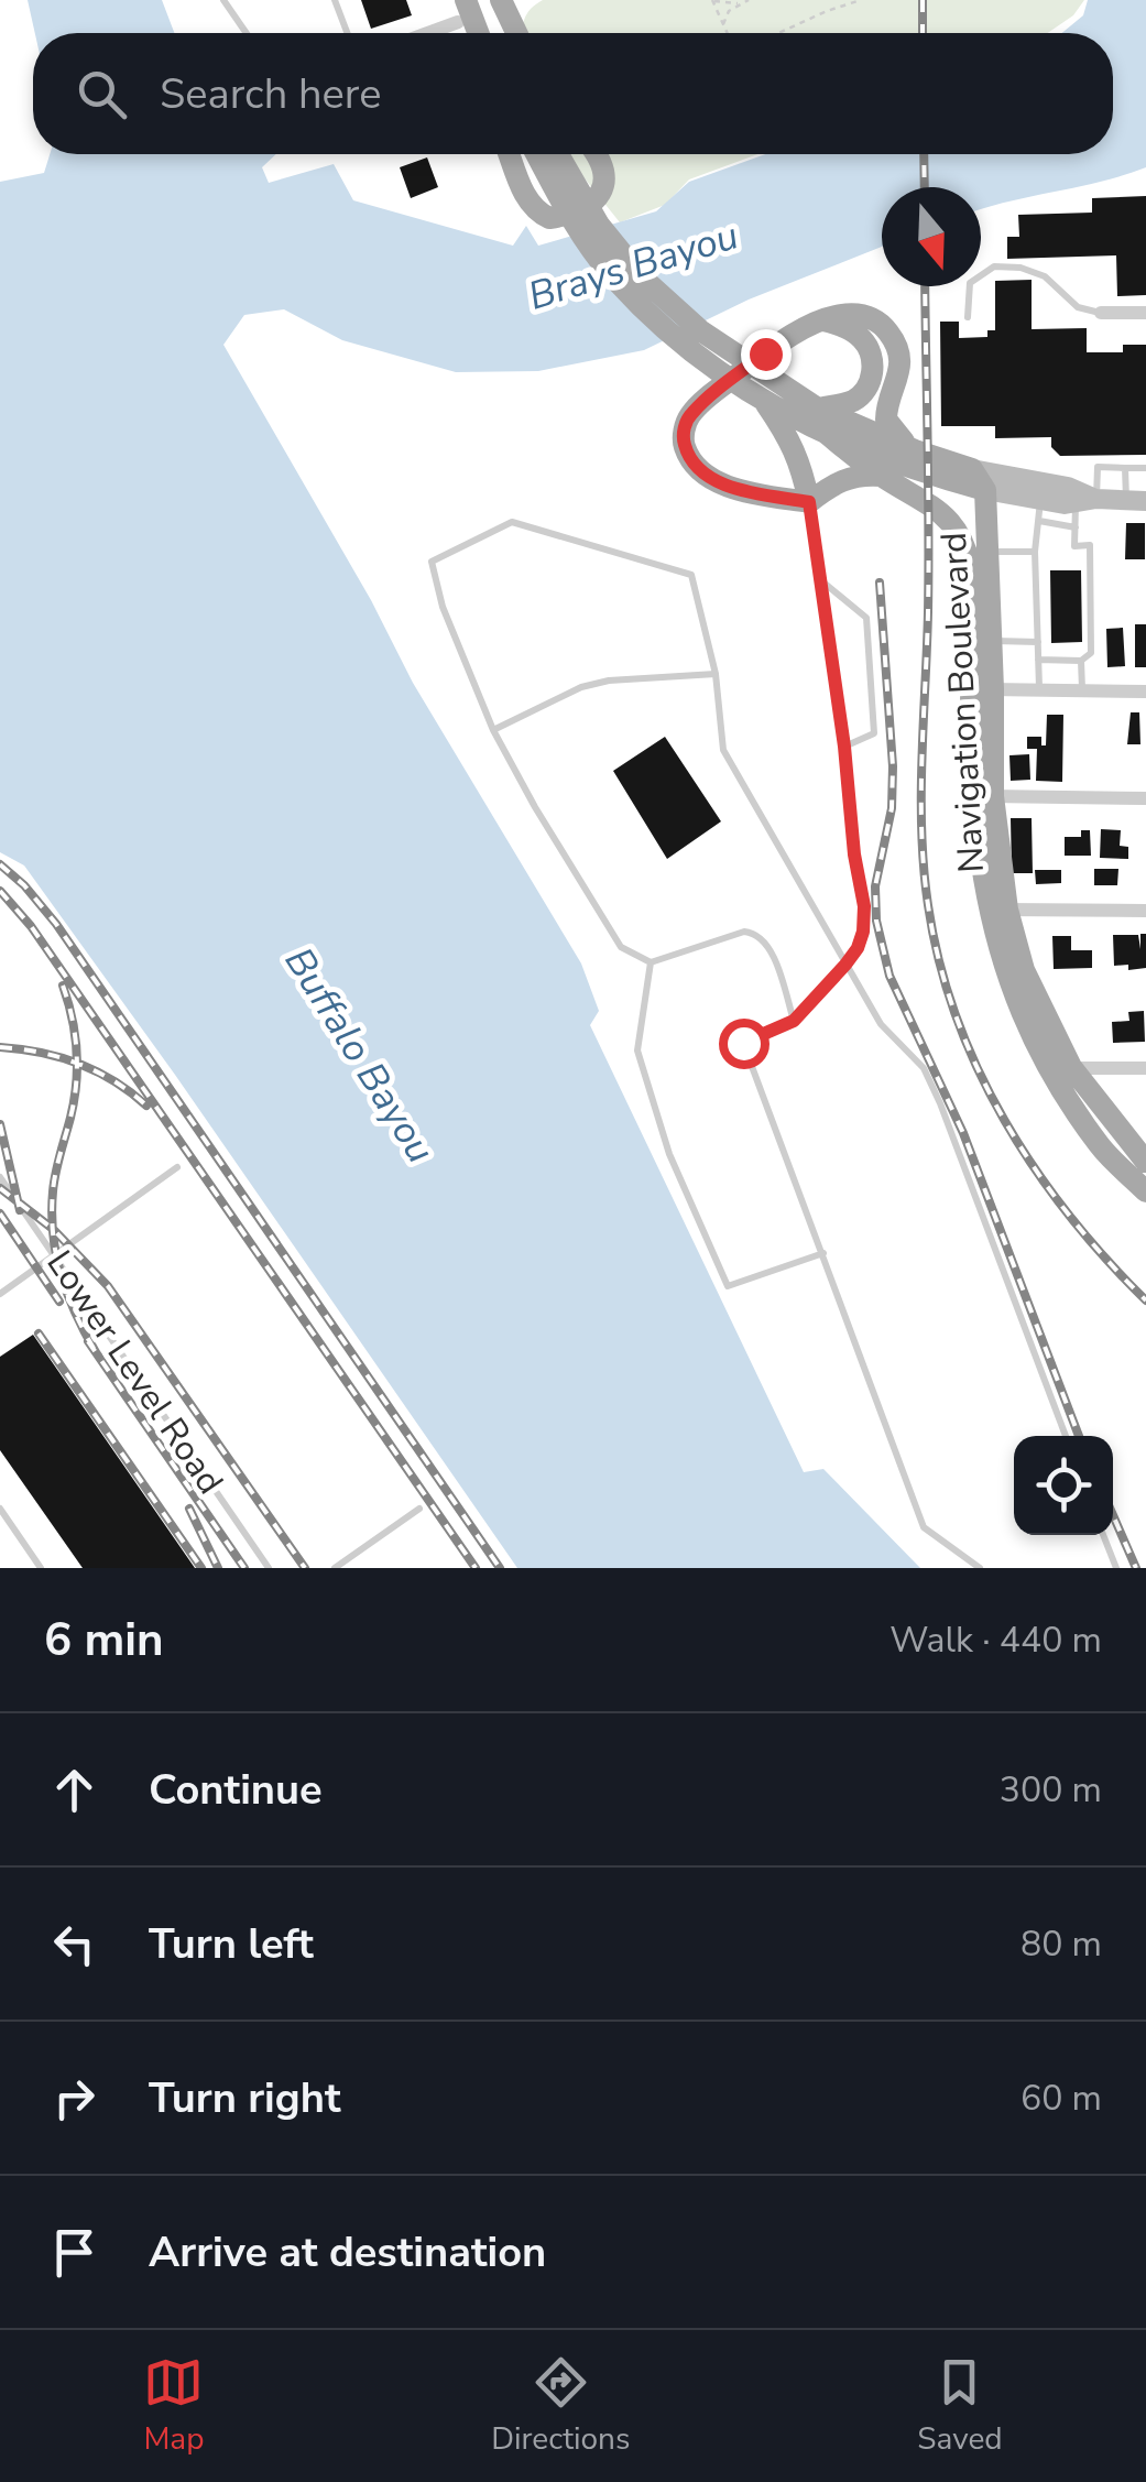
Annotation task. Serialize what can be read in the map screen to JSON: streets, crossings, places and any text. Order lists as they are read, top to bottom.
{
  "streets": {
    "main road": ["Navigation Boulevard"],
    "lane": ["Lower Level Road"]
  },
  "water": ["Brays Bayou", "Buffalo Bayou"],
  "north": "bottom",
  "page": {
    "search": "Search here",
    "heading": ["6 min", "Walk · 440 m"],
    "list": [
      ["Continue", "300 m"],
      ["Turn left", "80 m"],
      ["Turn right", "60 m"],
      "Arrive at destination"
    ],
    "nav": ["Map", "Directions", "Saved"]
  }
}
